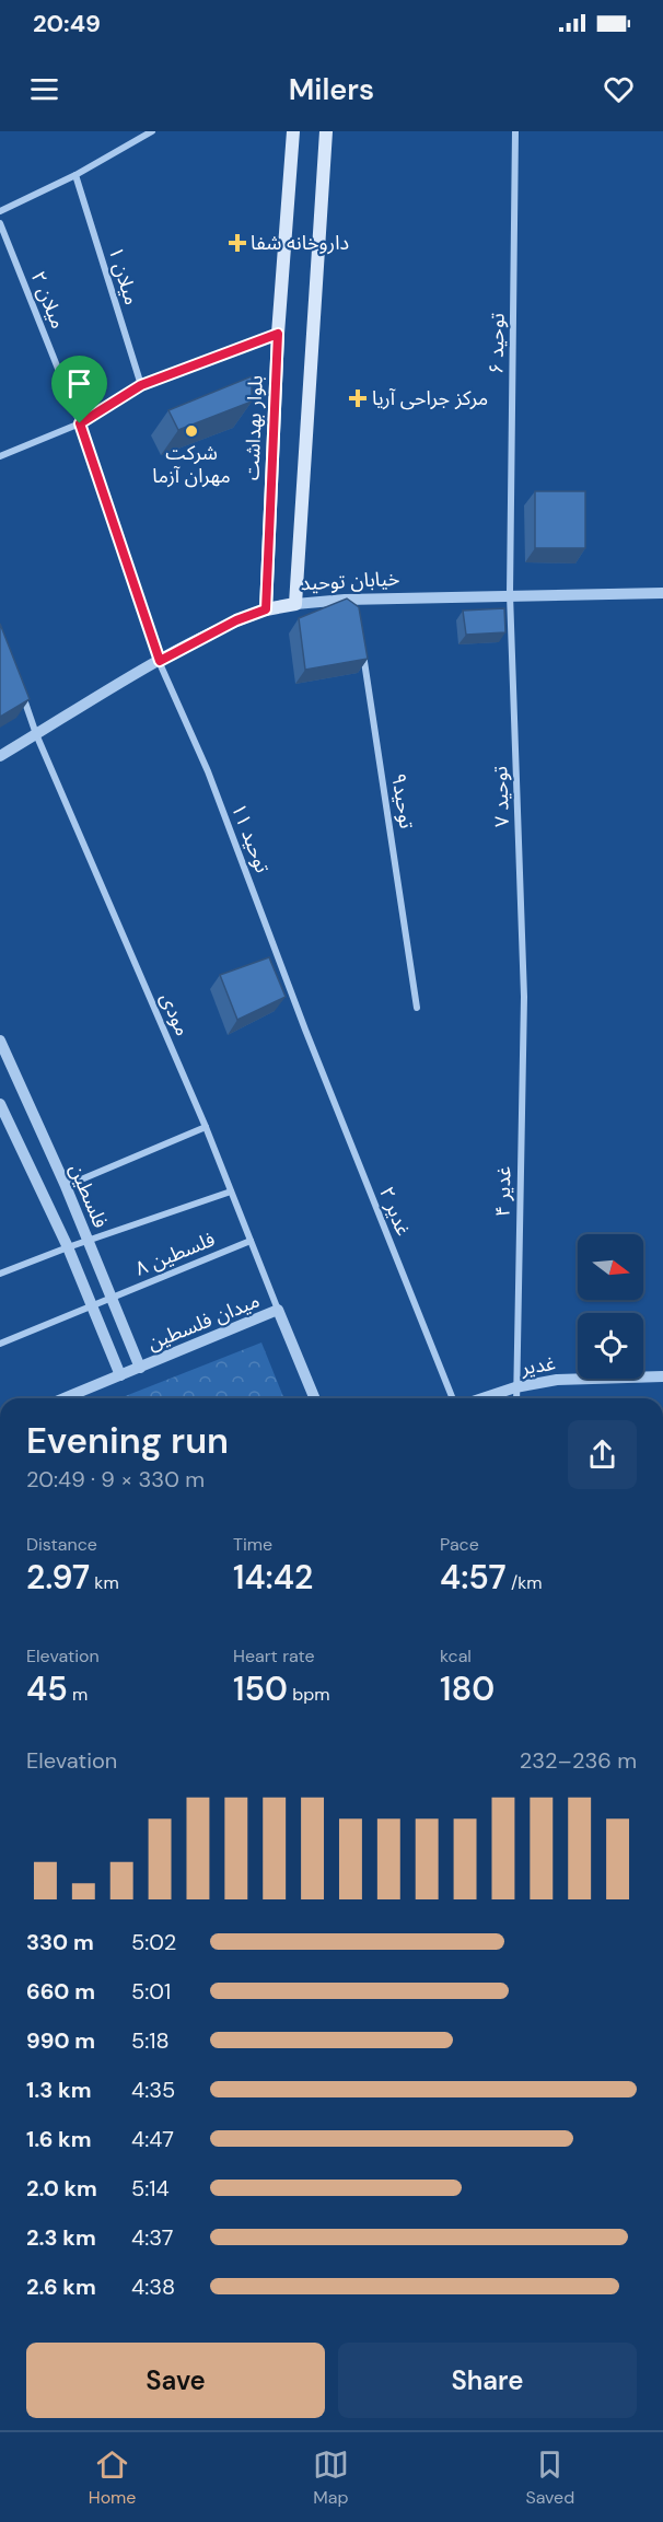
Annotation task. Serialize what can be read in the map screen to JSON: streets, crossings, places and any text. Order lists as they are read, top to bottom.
{
  "streets": {
    "main road": ["بلوار بهداشت", "خیابان توحید"],
    "street": [
      "میلان ۱",
      "میلان ۲",
      "توحید ۶",
      "توحید ۷",
      "توحید۹",
      "توحید ۱۱",
      "مودی",
      "غدیر ۴",
      "فلسطین",
      "غدیر ۲",
      "فلسطین ۸",
      "میدان فلسطین",
      "غدیر"
    ]
  },
  "crossings": [
    ["میلان ۲", "خیابان توحید"],
    ["میلان ۲", "توحید ۱۱"],
    ["توحید ۶", "خیابان توحید"],
    ["توحید ۶", "توحید ۷"],
    ["بلوار بهداشت", "خیابان توحید"],
    ["خیابان توحید", "توحید ۷"],
    ["خیابان توحید", "توحید ۱۱"],
    ["خیابان توحید", "مودی"],
    ["توحید ۷", "غدیر ۴"],
    ["توحید ۱۱", "غدیر ۲"],
    ["مودی", "فلسطین ۸"],
    ["مودی", "میدان فلسطین"],
    ["غدیر ۴", "غدیر"],
    ["فلسطین", "فلسطین ۸"],
    ["فلسطین", "میدان فلسطین"]
  ],
  "places": {
    "health": ["داروخانه شفا", "مرکز جراحی آریا"],
    "other": ["شرکت مهران آزما"]
  },
  "north": "right",
  "page": {
    "status": "20:49",
    "header": "Milers",
    "heading": ["Evening run", "20:49 · 9 × 330 m"],
    "stats": [
      ["Distance", "2.97 km"],
      ["Time", "14:42"],
      ["Pace", "4:57 /km"],
      ["Elevation", "45 m"],
      ["Heart rate", "150 bpm"],
      ["kcal", "180"]
    ],
    "chart": ["Elevation", "232–236 m"],
    "list": [
      {
        "name": "330 m",
        "note": "5:02"
      },
      {
        "name": "660 m",
        "note": "5:01"
      },
      {
        "name": "990 m",
        "note": "5:18"
      },
      {
        "name": "1.3 km",
        "note": "4:35"
      },
      {
        "name": "1.6 km",
        "note": "4:47"
      },
      {
        "name": "2.0 km",
        "note": "5:14"
      },
      {
        "name": "2.3 km",
        "note": "4:37"
      },
      {
        "name": "2.6 km",
        "note": "4:38"
      }
    ],
    "buttons": ["Save", "Share"],
    "tabs": ["Home", "Map", "Saved"]
  }
}
